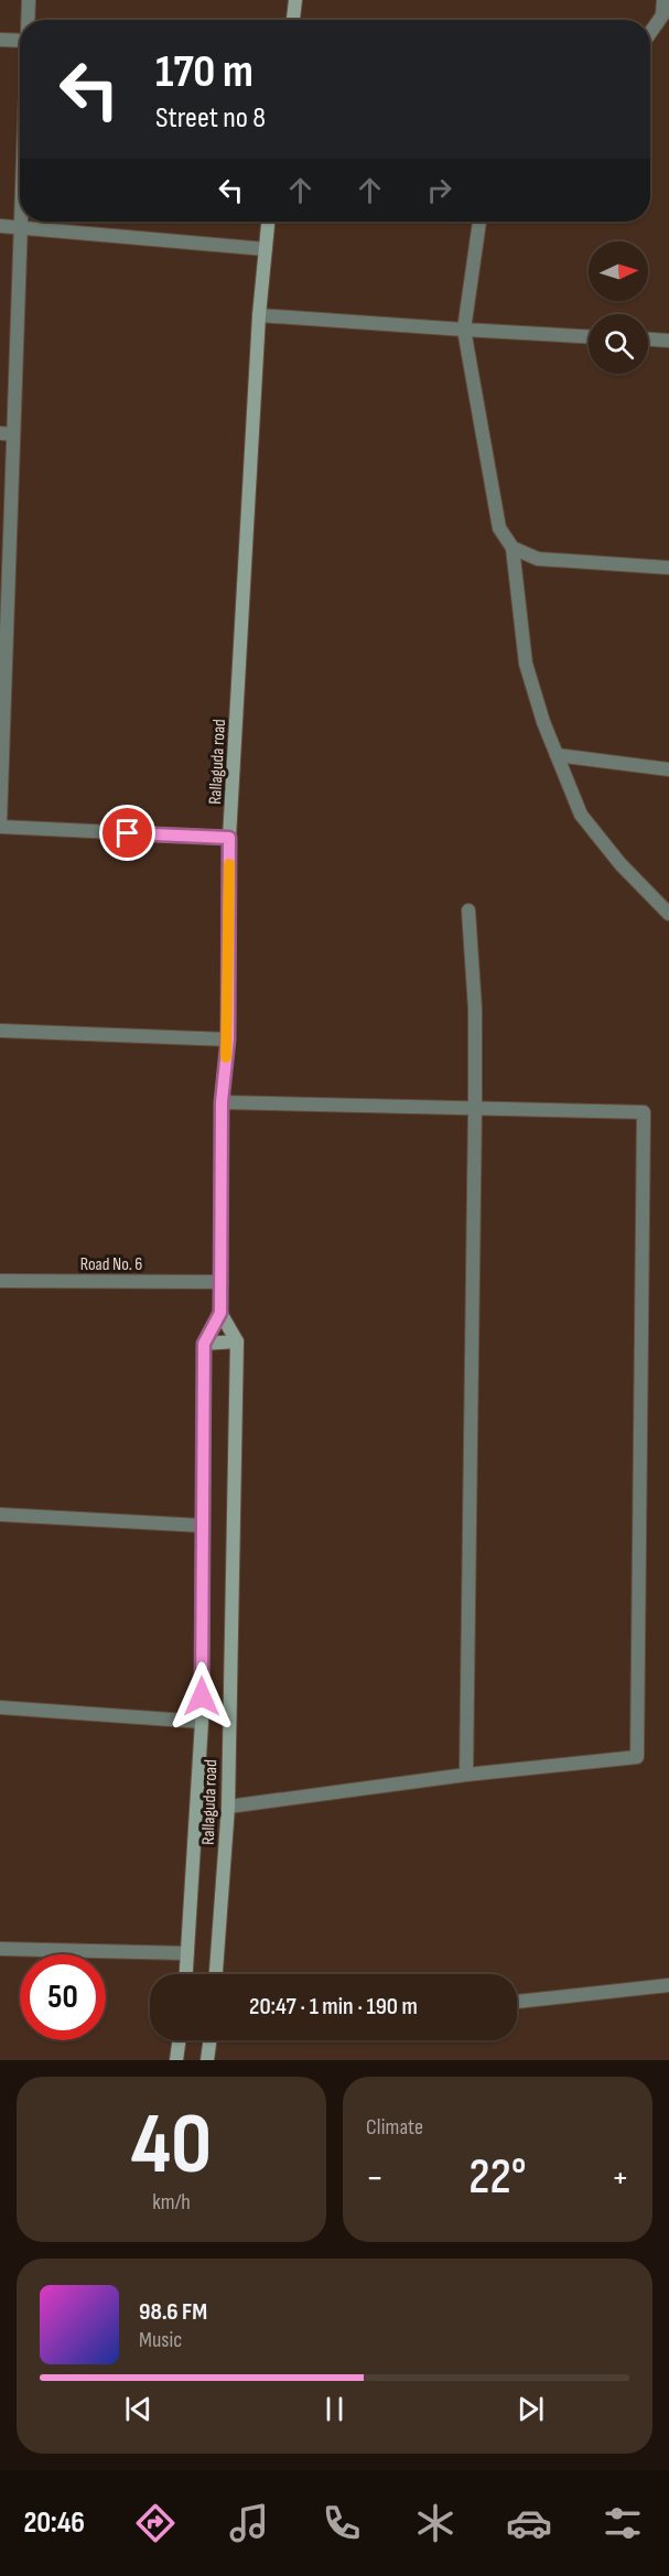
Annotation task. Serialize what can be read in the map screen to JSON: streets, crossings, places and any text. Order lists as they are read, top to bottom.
{
  "streets": {
    "main road": ["Rallaguda road"],
    "street": ["Road No. 6"]
  },
  "crossings": [
    ["Rallaguda road", "Road No. 6"]
  ],
  "north": "right",
  "page": {
    "turn": ["170 m", "Street no 8"],
    "limit": "50",
    "trip": "20:47 · 1 min · 190 m",
    "tile": [
      ["40", "km/h"],
      "Climate"
    ],
    "heat": ["−", "22°", "+"],
    "song": ["98.6 FM", "Music"],
    "tabs": "20:46"
  }
}
